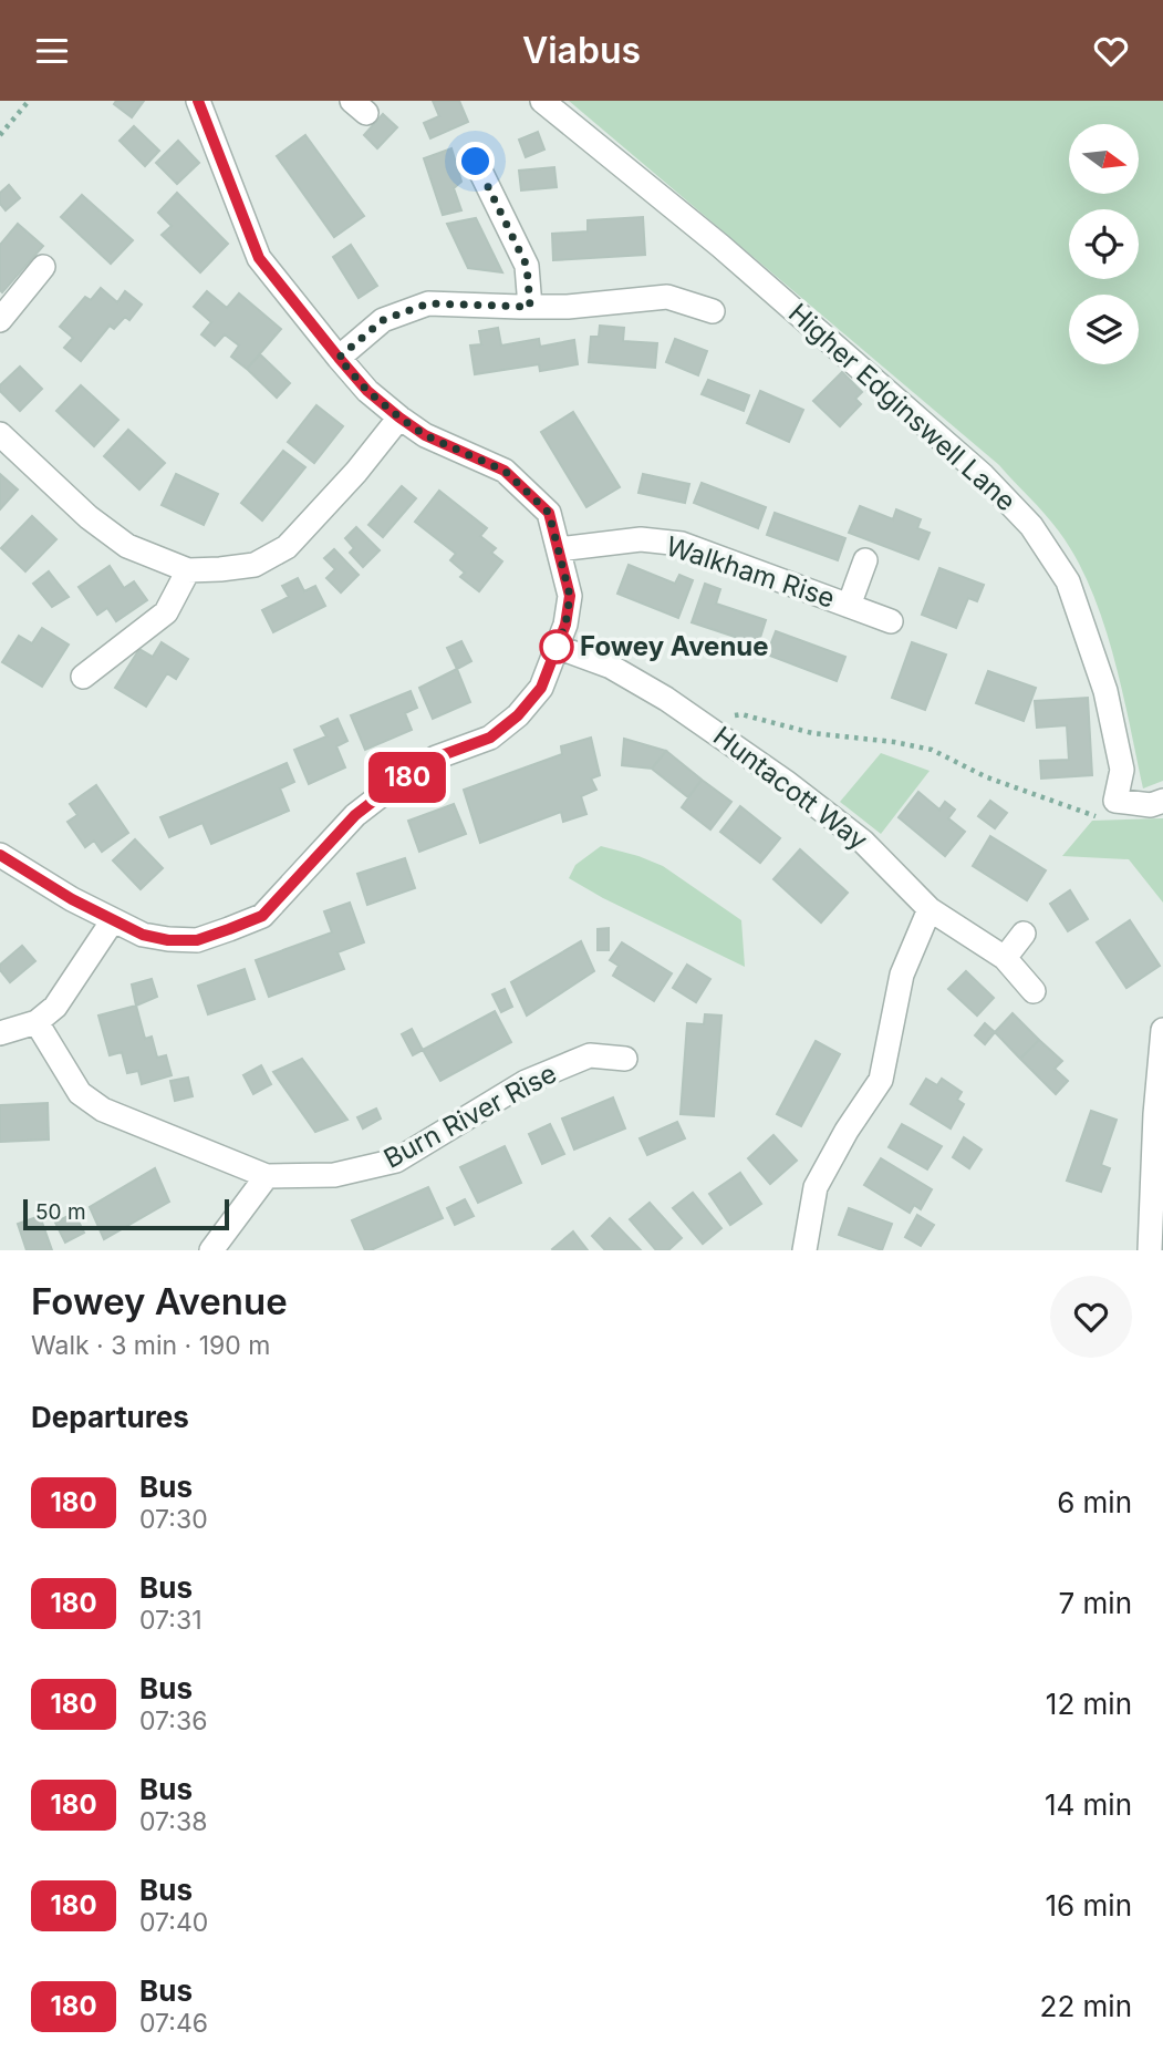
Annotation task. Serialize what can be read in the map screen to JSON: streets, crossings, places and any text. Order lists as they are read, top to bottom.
{
  "streets": {
    "street": [
      "Higher Edginswell Lane",
      "Walkham Rise",
      "Huntacott Way",
      "Burn River Rise"
    ]
  },
  "places": ["Fowey Avenue"],
  "lines": ["bus line 180"],
  "scale_bar": "50 m",
  "north": "right",
  "page": {
    "header": "Viabus",
    "on_map": "180",
    "scale": "50 m",
    "heading": [
      ["Fowey Avenue", "Walk · 3 min · 190 m"],
      "Departures"
    ],
    "list": [
      {
        "mark": "180",
        "name": "Bus",
        "note": "07:30",
        "value": "6 min"
      },
      {
        "mark": "180",
        "name": "Bus",
        "note": "07:31",
        "value": "7 min"
      },
      {
        "mark": "180",
        "name": "Bus",
        "note": "07:36",
        "value": "12 min"
      },
      {
        "mark": "180",
        "name": "Bus",
        "note": "07:38",
        "value": "14 min"
      },
      {
        "mark": "180",
        "name": "Bus",
        "note": "07:40",
        "value": "16 min"
      },
      {
        "mark": "180",
        "name": "Bus",
        "note": "07:46",
        "value": "22 min"
      }
    ]
  }
}
